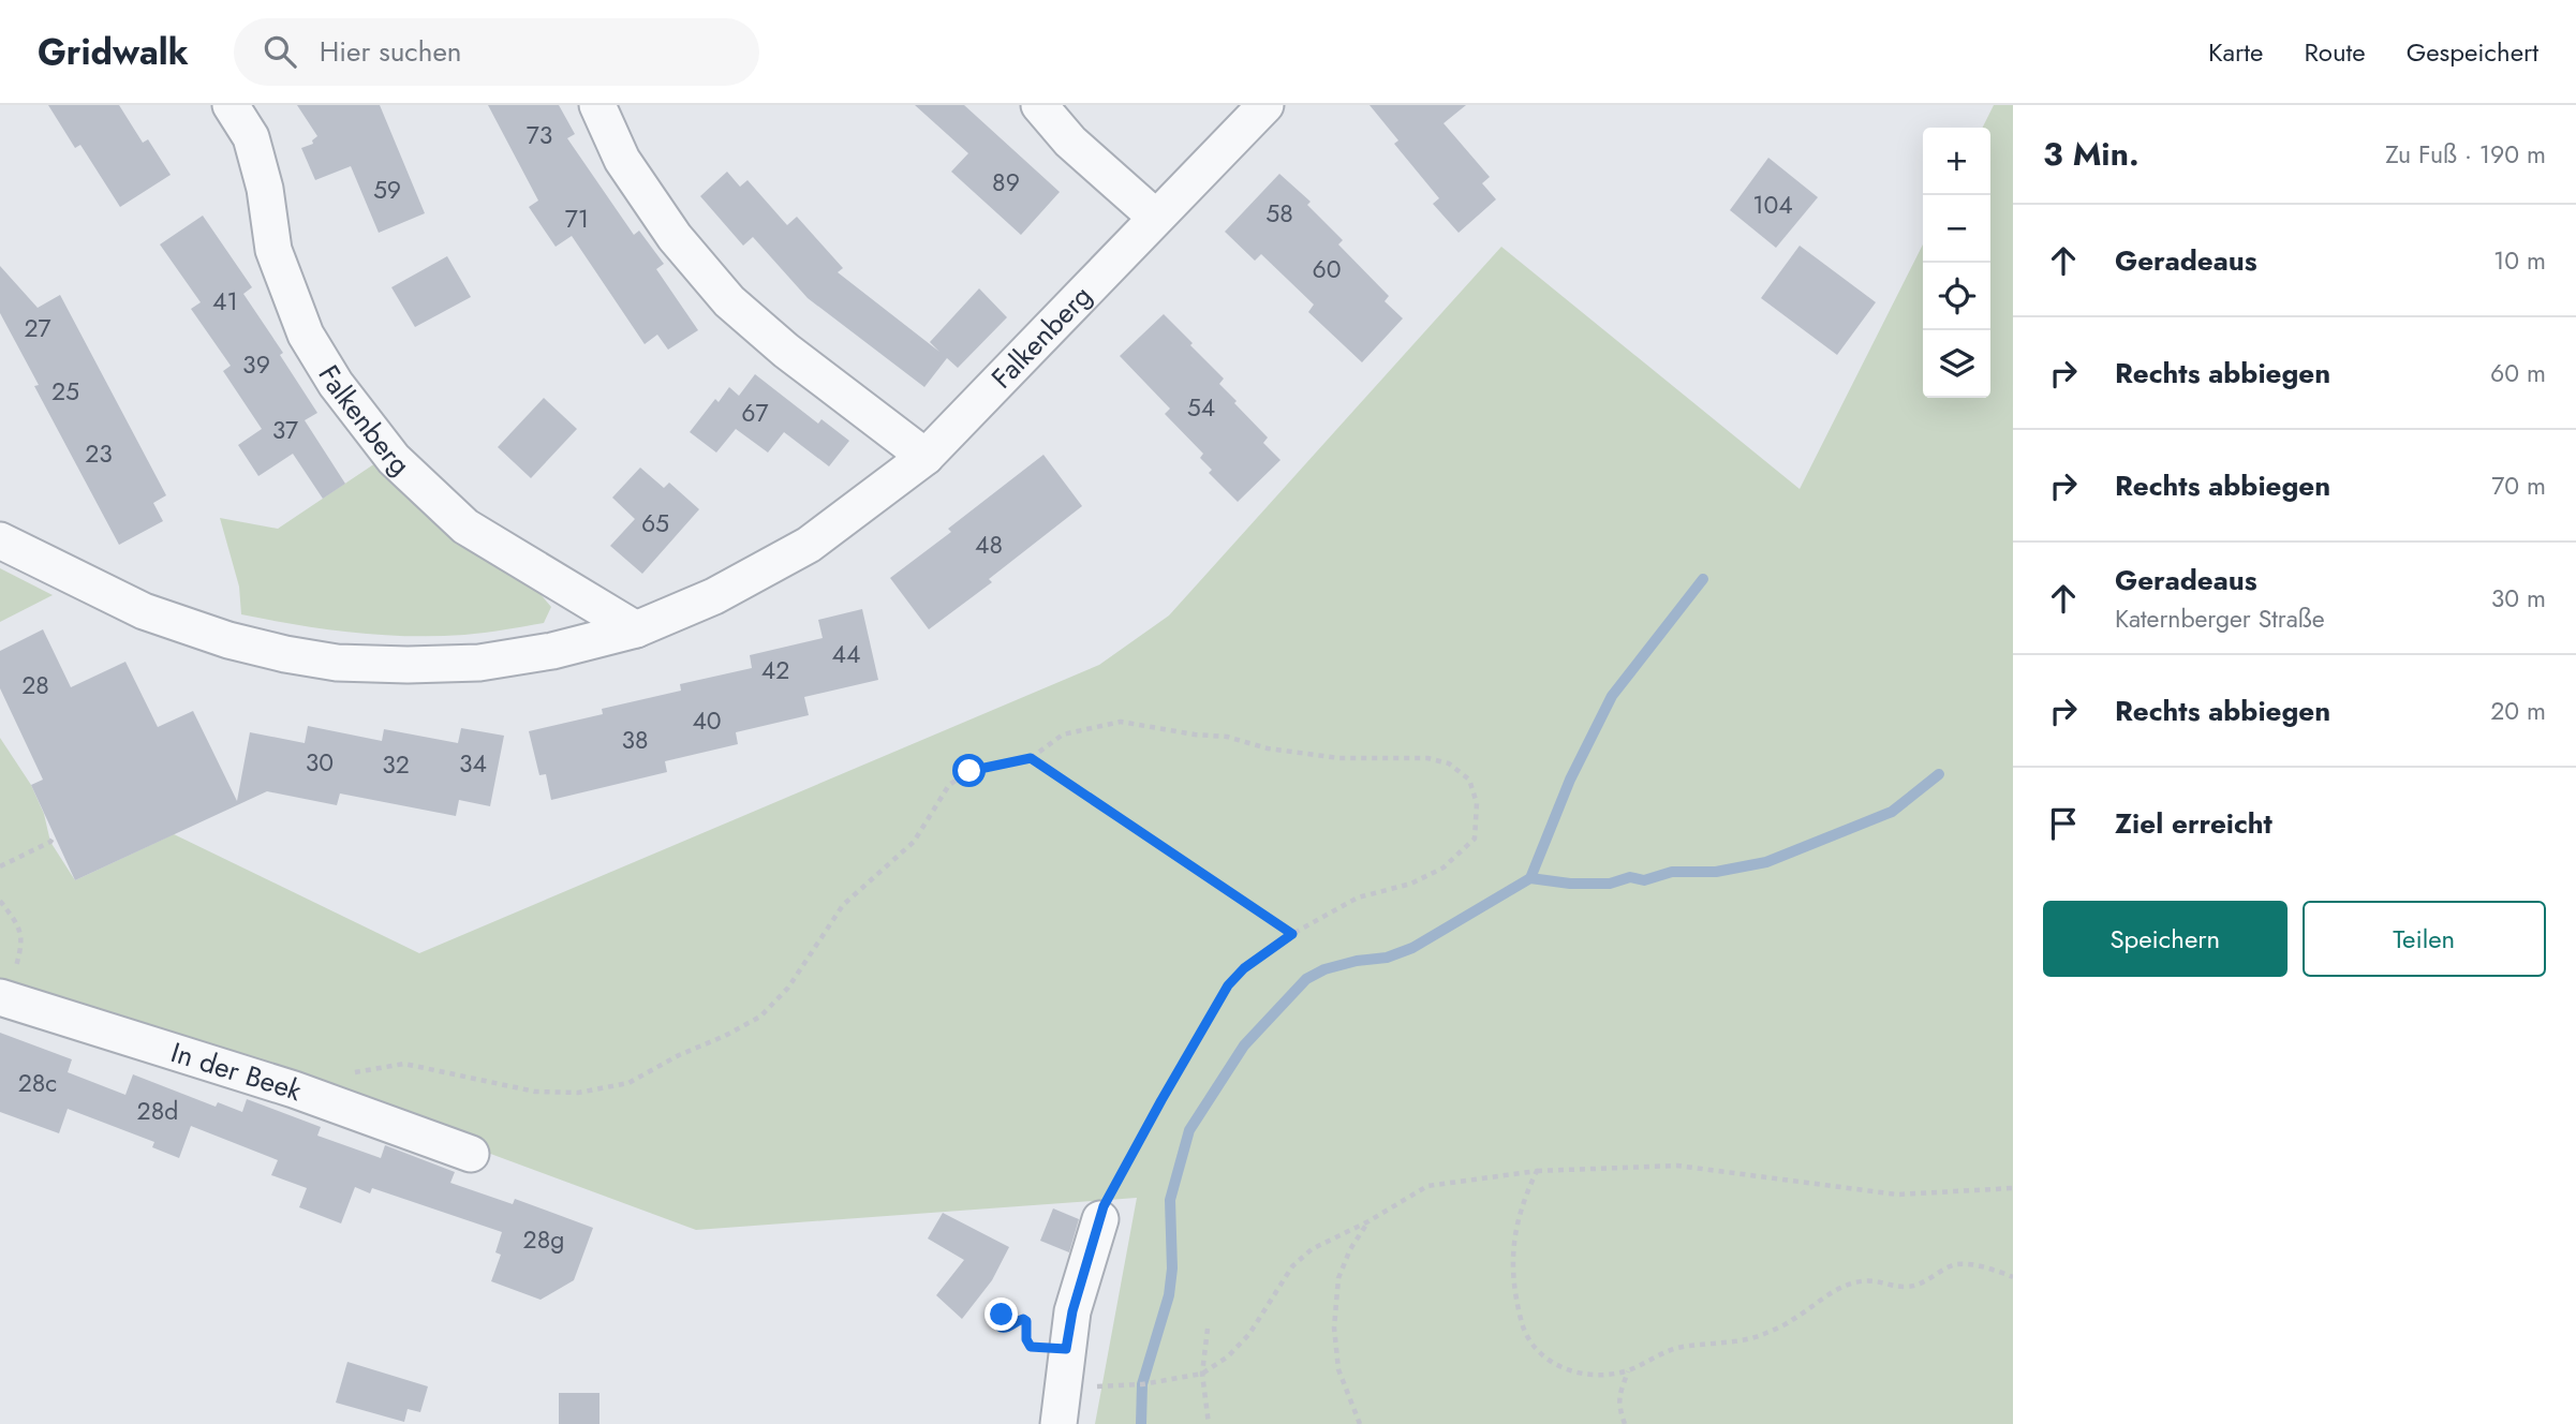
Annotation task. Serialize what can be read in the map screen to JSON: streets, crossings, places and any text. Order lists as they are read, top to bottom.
{
  "streets": {
    "street": ["Falkenberg", "In der Beek"]
  },
  "house_numbers": [
    "73",
    "89",
    "59",
    "104",
    "58",
    "71",
    "60",
    "41",
    "27",
    "39",
    "25",
    "54",
    "67",
    "37",
    "23",
    "65",
    "48",
    "44",
    "42",
    "28",
    "40",
    "38",
    "30",
    "34",
    "32",
    "28c",
    "28d",
    "28g"
  ],
  "page": {
    "header": "Gridwalk",
    "search": "Hier suchen",
    "nav": ["Karte", "Route", "Gespeichert"],
    "heading": ["3 Min.", "Zu Fuß · 190 m"],
    "map_buttons": ["+", "−"],
    "list": [
      ["Geradeaus", "10 m"],
      ["Rechts abbiegen", "60 m"],
      ["Rechts abbiegen", "70 m"],
      ["Geradeaus", "Katernberger Straße", "30 m"],
      ["Rechts abbiegen", "20 m"],
      "Ziel erreicht"
    ],
    "buttons": ["Speichern", "Teilen"]
  }
}
